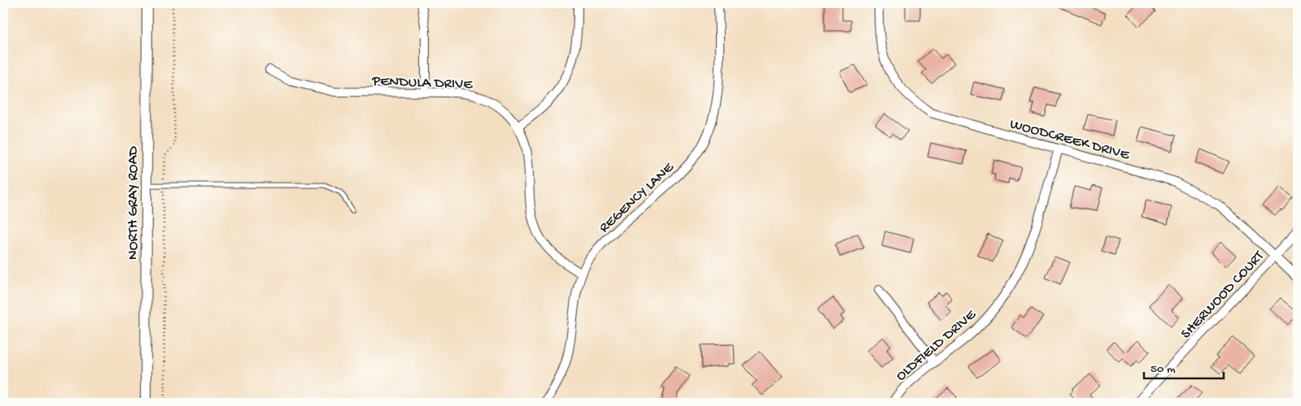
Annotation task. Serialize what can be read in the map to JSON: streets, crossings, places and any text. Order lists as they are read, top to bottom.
{
  "streets": {
    "street": [
      "PENDULA DRIVE",
      "WOODCREEK DRIVE",
      "REGENCY LANE",
      "NORTH GRAY ROAD",
      "SHERWOOD COURT",
      "OLDFIELD DRIVE"
    ]
  },
  "crossings": [
    ["PENDULA DRIVE", "REGENCY LANE"],
    ["WOODCREEK DRIVE", "SHERWOOD COURT"],
    ["WOODCREEK DRIVE", "OLDFIELD DRIVE"]
  ],
  "scale_bar": "50 m"
}
